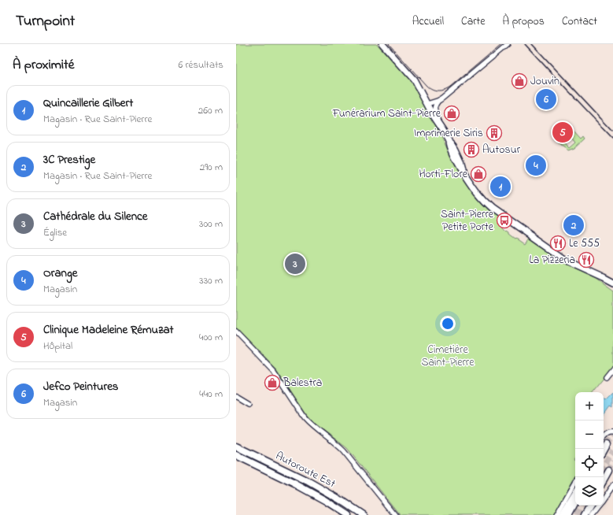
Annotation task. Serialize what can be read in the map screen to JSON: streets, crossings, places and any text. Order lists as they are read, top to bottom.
{
  "streets": {
    "highway": ["Autoroute Est"]
  },
  "parks": ["Cimetière Saint-Pierre"],
  "places": {
    "shop": [
      "Jouvin",
      "Funérarium Saint-Pierre",
      "Horti-Flore",
      "Balestra"
    ],
    "building": ["Imprimerie Siris", "Autosur"],
    "bus stop": ["Saint-Pierre Petite Porte"],
    "restaurant": ["Le 555", "La Pizzeria"]
  },
  "page": {
    "header": "Turnpoint",
    "nav": [
      "Accueil",
      "Carte",
      "À propos",
      "Contact"
    ],
    "heading": ["À proximité", "6 résultats"],
    "list": [
      {
        "mark": "1",
        "name": "Quincaillerie Gilbert",
        "note": "Magasin · Rue Saint-Pierre",
        "value": "260 m"
      },
      {
        "mark": "2",
        "name": "3C Prestige",
        "note": "Magasin · Rue Saint-Pierre",
        "value": "290 m"
      },
      {
        "mark": "3",
        "name": "Cathédrale du Silence",
        "note": "Église",
        "value": "300 m"
      },
      {
        "mark": "4",
        "name": "Orange",
        "note": "Magasin",
        "value": "330 m"
      },
      {
        "mark": "5",
        "name": "Clinique Madeleine Rémuzat",
        "note": "Hôpital",
        "value": "400 m"
      },
      {
        "mark": "6",
        "name": "Jefco Peintures",
        "note": "Magasin",
        "value": "440 m"
      }
    ],
    "pins": [
      "6",
      "5",
      "4",
      "1",
      "2",
      "3"
    ],
    "map_buttons": ["+", "−"]
  }
}
